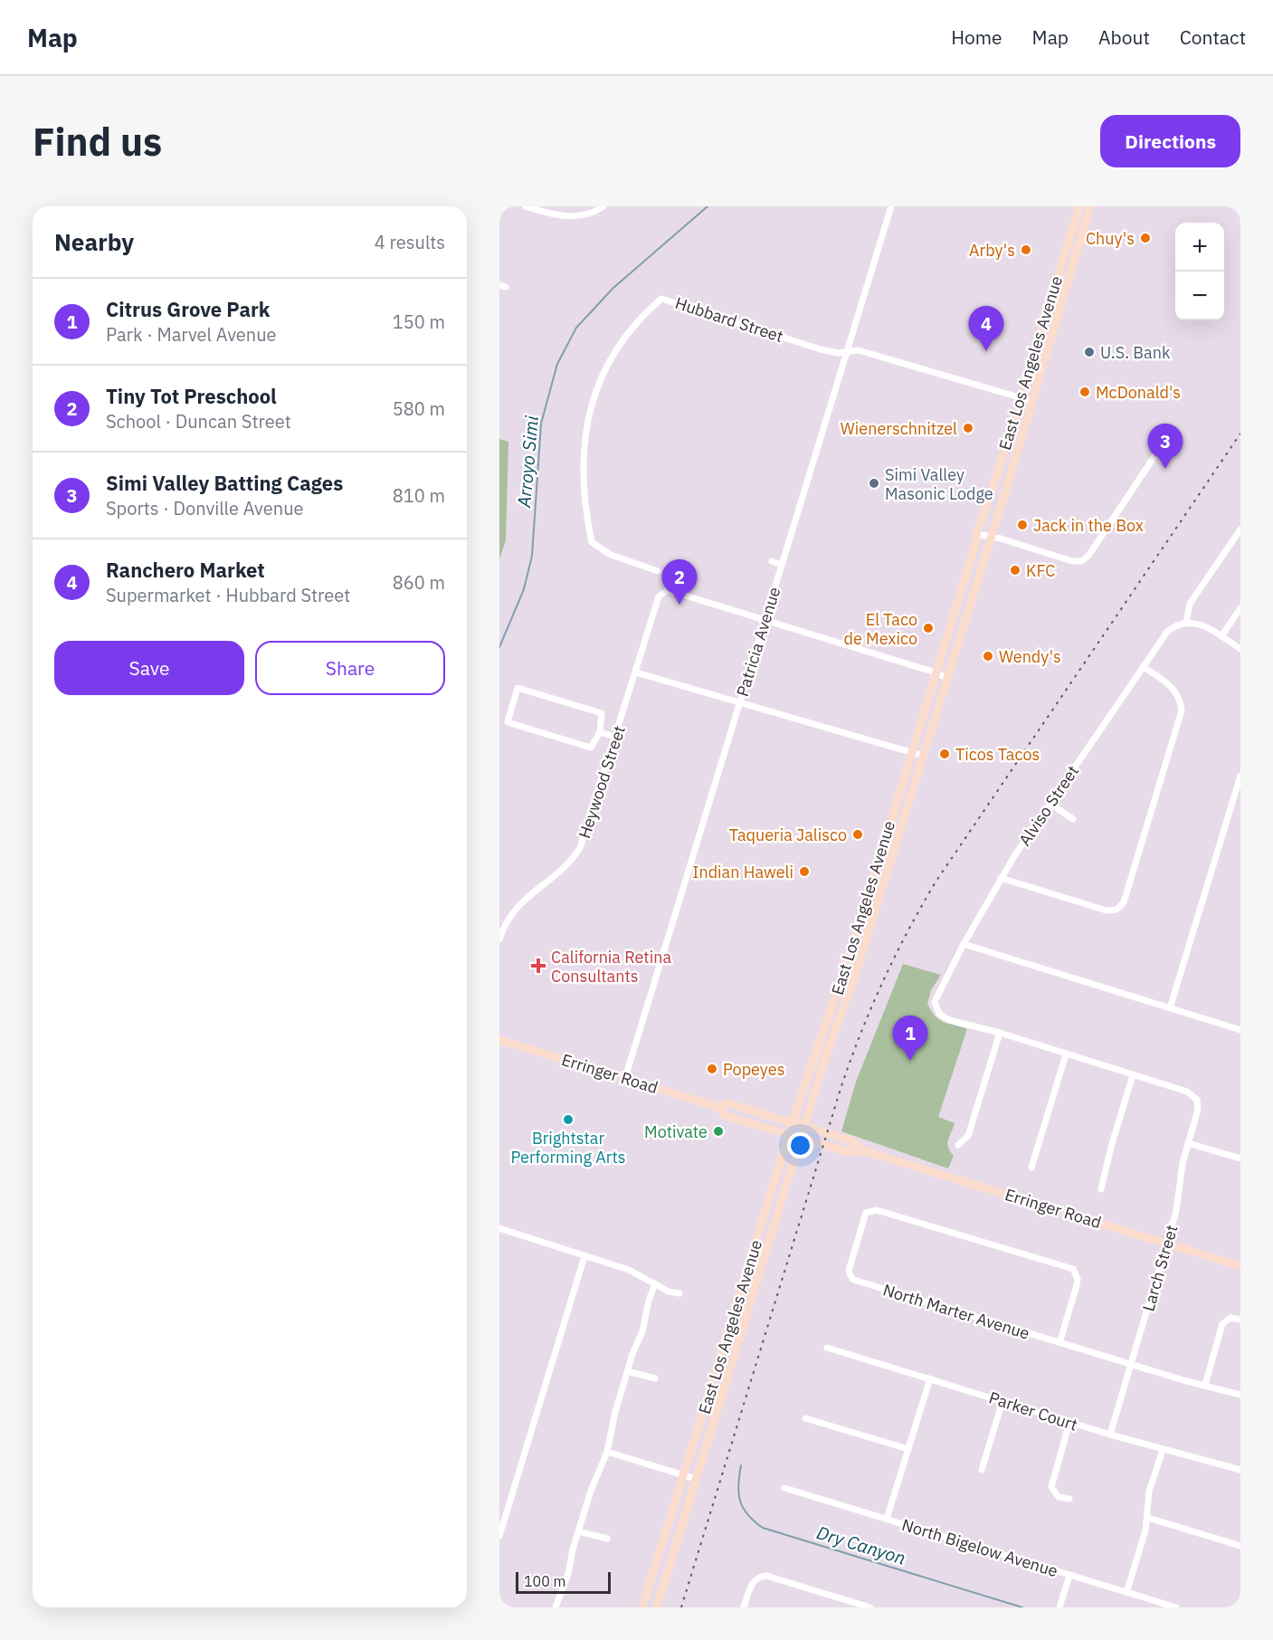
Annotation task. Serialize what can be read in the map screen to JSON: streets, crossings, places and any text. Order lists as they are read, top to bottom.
{
  "streets": {
    "main road": ["East Los Angeles Avenue", "Erringer Road"],
    "street": [
      "Hubbard Street",
      "Patricia Avenue",
      "Heywood Street",
      "Alviso Street",
      "Larch Street",
      "North Marter Avenue",
      "Parker Court",
      "North Bigelow Avenue"
    ]
  },
  "crossings": [
    ["Hubbard Street", "East Los Angeles Avenue"],
    ["Hubbard Street", "Patricia Avenue"],
    ["East Los Angeles Avenue", "Erringer Road"],
    ["Patricia Avenue", "Erringer Road"],
    ["Erringer Road", "Larch Street"],
    ["Larch Street", "North Marter Avenue"],
    ["Larch Street", "Parker Court"]
  ],
  "water": ["Arroyo Simi", "Dry Canyon"],
  "places": {
    "other": [
      "Chuy's",
      "Arby's",
      "U.S. Bank",
      "McDonald's",
      "Wienerschnitzel",
      "Simi Valley Masonic Lodge",
      "Jack in the Box",
      "KFC",
      "El Taco de Mexico",
      "Wendy's",
      "Ticos Tacos",
      "Taqueria Jalisco",
      "Indian Haweli",
      "Popeyes",
      "Brightstar Performing Arts",
      "Motivate"
    ],
    "health": ["California Retina Consultants"]
  },
  "scale_bar": "100 m",
  "page": {
    "header": "Map",
    "nav": [
      "Home",
      "Map",
      "About",
      "Contact"
    ],
    "buttons": [
      "Directions",
      ["Save", "Share"]
    ],
    "title": "Find us",
    "heading": ["Nearby", "4 results"],
    "map_buttons": ["+", "−"],
    "list": [
      {
        "mark": "1",
        "name": "Citrus Grove Park",
        "note": "Park · Marvel Avenue",
        "value": "150 m"
      },
      {
        "mark": "2",
        "name": "Tiny Tot Preschool",
        "note": "School · Duncan Street",
        "value": "580 m"
      },
      {
        "mark": "3",
        "name": "Simi Valley Batting Cages",
        "note": "Sports · Donville Avenue",
        "value": "810 m"
      },
      {
        "mark": "4",
        "name": "Ranchero Market",
        "note": "Supermarket · Hubbard Street",
        "value": "860 m"
      }
    ],
    "pins": [
      "4",
      "3",
      "2",
      "1"
    ],
    "scale": "100 m"
  }
}
